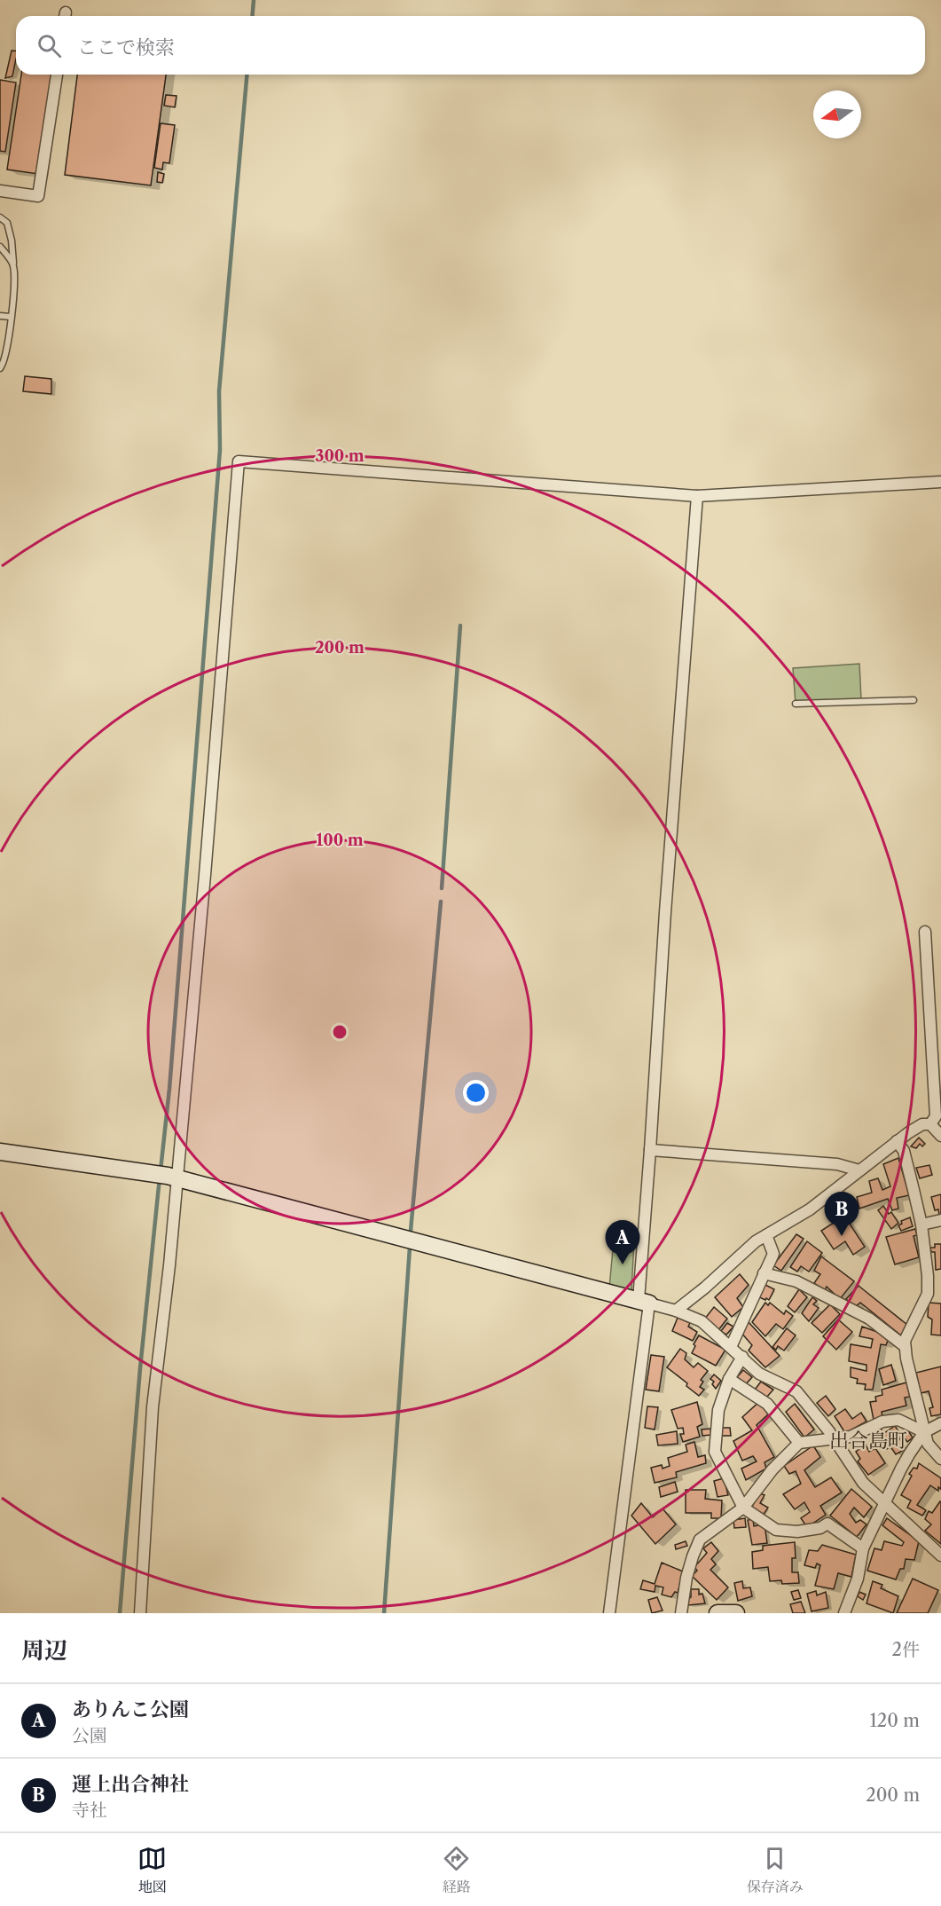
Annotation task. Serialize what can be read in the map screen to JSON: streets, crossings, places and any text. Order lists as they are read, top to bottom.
{
  "districts": ["出合島町"],
  "north": "left",
  "page": {
    "search": "ここで検索",
    "pins": ["B", "A"],
    "heading": ["周辺", "2件"],
    "list": [
      {
        "mark": "A",
        "name": "ありんこ公園",
        "note": "公園",
        "value": "120 m"
      },
      {
        "mark": "B",
        "name": "運上出合神社",
        "note": "寺社",
        "value": "200 m"
      }
    ],
    "nav": ["地図", "経路", "保存済み"]
  },
  "rings": ["300 m", "200 m", "100 m"]
}
